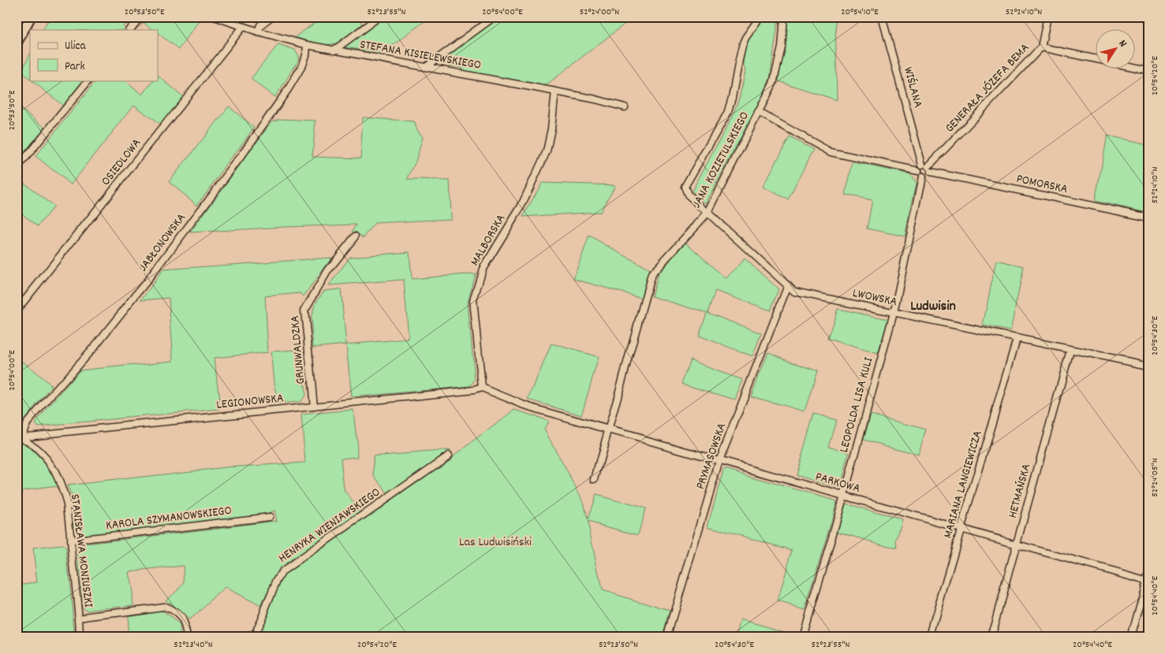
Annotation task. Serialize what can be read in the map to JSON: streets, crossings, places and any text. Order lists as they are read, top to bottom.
{
  "streets": {
    "street": [
      "STEFANA KISIELEWSKIEGO",
      "WIŚLANA",
      "GENERAŁA JÓZEFA BEMA",
      "JANA KOZIETULSKIEGO",
      "OSIEDLOWA",
      "POMORSKA",
      "MALBORSKA",
      "JABŁONOWSKA",
      "LWOWSKA",
      "GRUNWALDZKA",
      "LEGIONOWSKA",
      "LEOPOLDA LISA KULI",
      "PRYMASOWSKA",
      "PARKOWA",
      "MARIANA LANGIEWICZA",
      "HETMAŃSKA",
      "KAROLA SZYMANOWSKIEGO",
      "HENRYKA WIENIAWSKIEGO",
      "STANISŁAWA MONIUSZKI"
    ]
  },
  "crossings": [
    ["STEFANA KISIELEWSKIEGO", "OSIEDLOWA"],
    ["STEFANA KISIELEWSKIEGO", "MALBORSKA"],
    ["STEFANA KISIELEWSKIEGO", "JABŁONOWSKA"],
    ["WIŚLANA", "GENERAŁA JÓZEFA BEMA"],
    ["WIŚLANA", "POMORSKA"],
    ["GENERAŁA JÓZEFA BEMA", "POMORSKA"],
    ["GENERAŁA JÓZEFA BEMA", "LEOPOLDA LISA KULI"],
    ["JANA KOZIETULSKIEGO", "LWOWSKA"],
    ["JANA KOZIETULSKIEGO", "PARKOWA"],
    ["MALBORSKA", "LEGIONOWSKA"],
    ["MALBORSKA", "PARKOWA"],
    ["JABŁONOWSKA", "LEGIONOWSKA"],
    ["JABŁONOWSKA", "STANISŁAWA MONIUSZKI"],
    ["LWOWSKA", "LEOPOLDA LISA KULI"],
    ["LWOWSKA", "PRYMASOWSKA"],
    ["LWOWSKA", "MARIANA LANGIEWICZA"],
    ["LWOWSKA", "HETMAŃSKA"],
    ["GRUNWALDZKA", "LEGIONOWSKA"],
    ["LEGIONOWSKA", "PARKOWA"],
    ["LEGIONOWSKA", "STANISŁAWA MONIUSZKI"],
    ["LEOPOLDA LISA KULI", "PARKOWA"],
    ["PRYMASOWSKA", "PARKOWA"],
    ["PARKOWA", "MARIANA LANGIEWICZA"],
    ["PARKOWA", "HETMAŃSKA"],
    ["KAROLA SZYMANOWSKIEGO", "STANISŁAWA MONIUSZKI"]
  ],
  "districts": ["Ludwisin"],
  "parks": ["Las Ludwisiński"],
  "legend": ["Ulica", "Park"],
  "north": "top right",
  "coordinates": [
    "20°53'50\"E",
    "52°23'55\"N",
    "20°54'00\"E",
    "52°24'00\"N",
    "20°54'10\"E",
    "52°24'10\"N",
    "20°54'20\"E",
    "20°54'30\"E",
    "52°24'05\"N",
    "20°54'40\"E",
    "52°23'40\"N",
    "52°23'50\"N"
  ]
}
